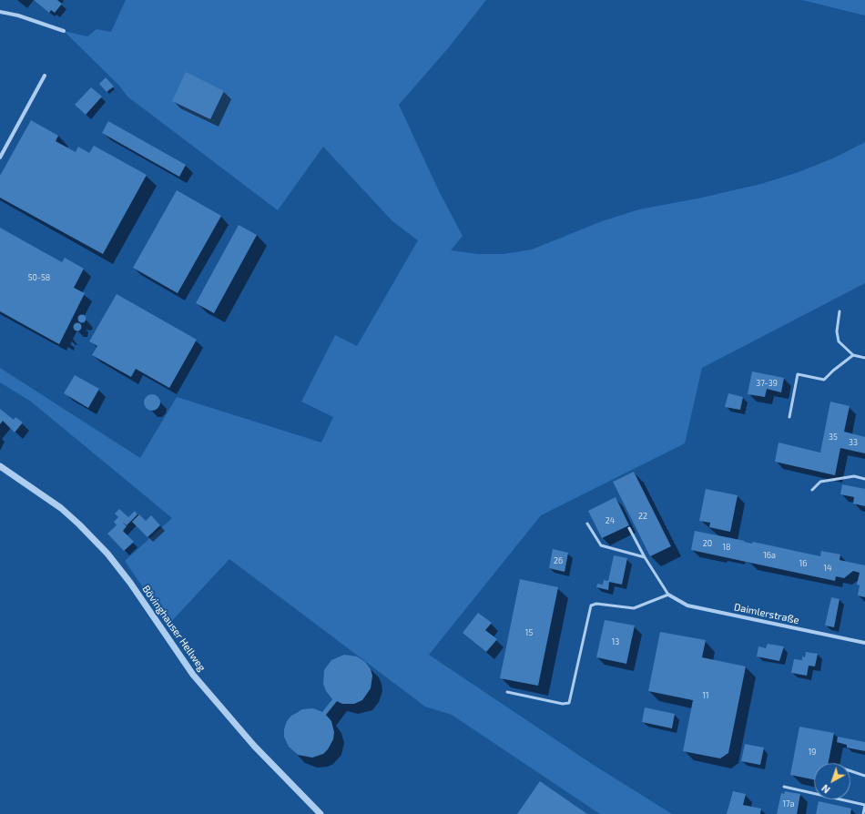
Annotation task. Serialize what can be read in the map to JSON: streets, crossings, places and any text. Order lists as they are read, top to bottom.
{
  "streets": {
    "street": ["Daimlerstraße", "Bövinghauser Hellweg"]
  },
  "house_numbers": [
    "50-58",
    "37-39",
    "35",
    "33",
    "22",
    "24",
    "20",
    "18",
    "16a",
    "26",
    "16",
    "14",
    "15",
    "13",
    "11",
    "19",
    "17a"
  ],
  "north": "bottom left"
}
